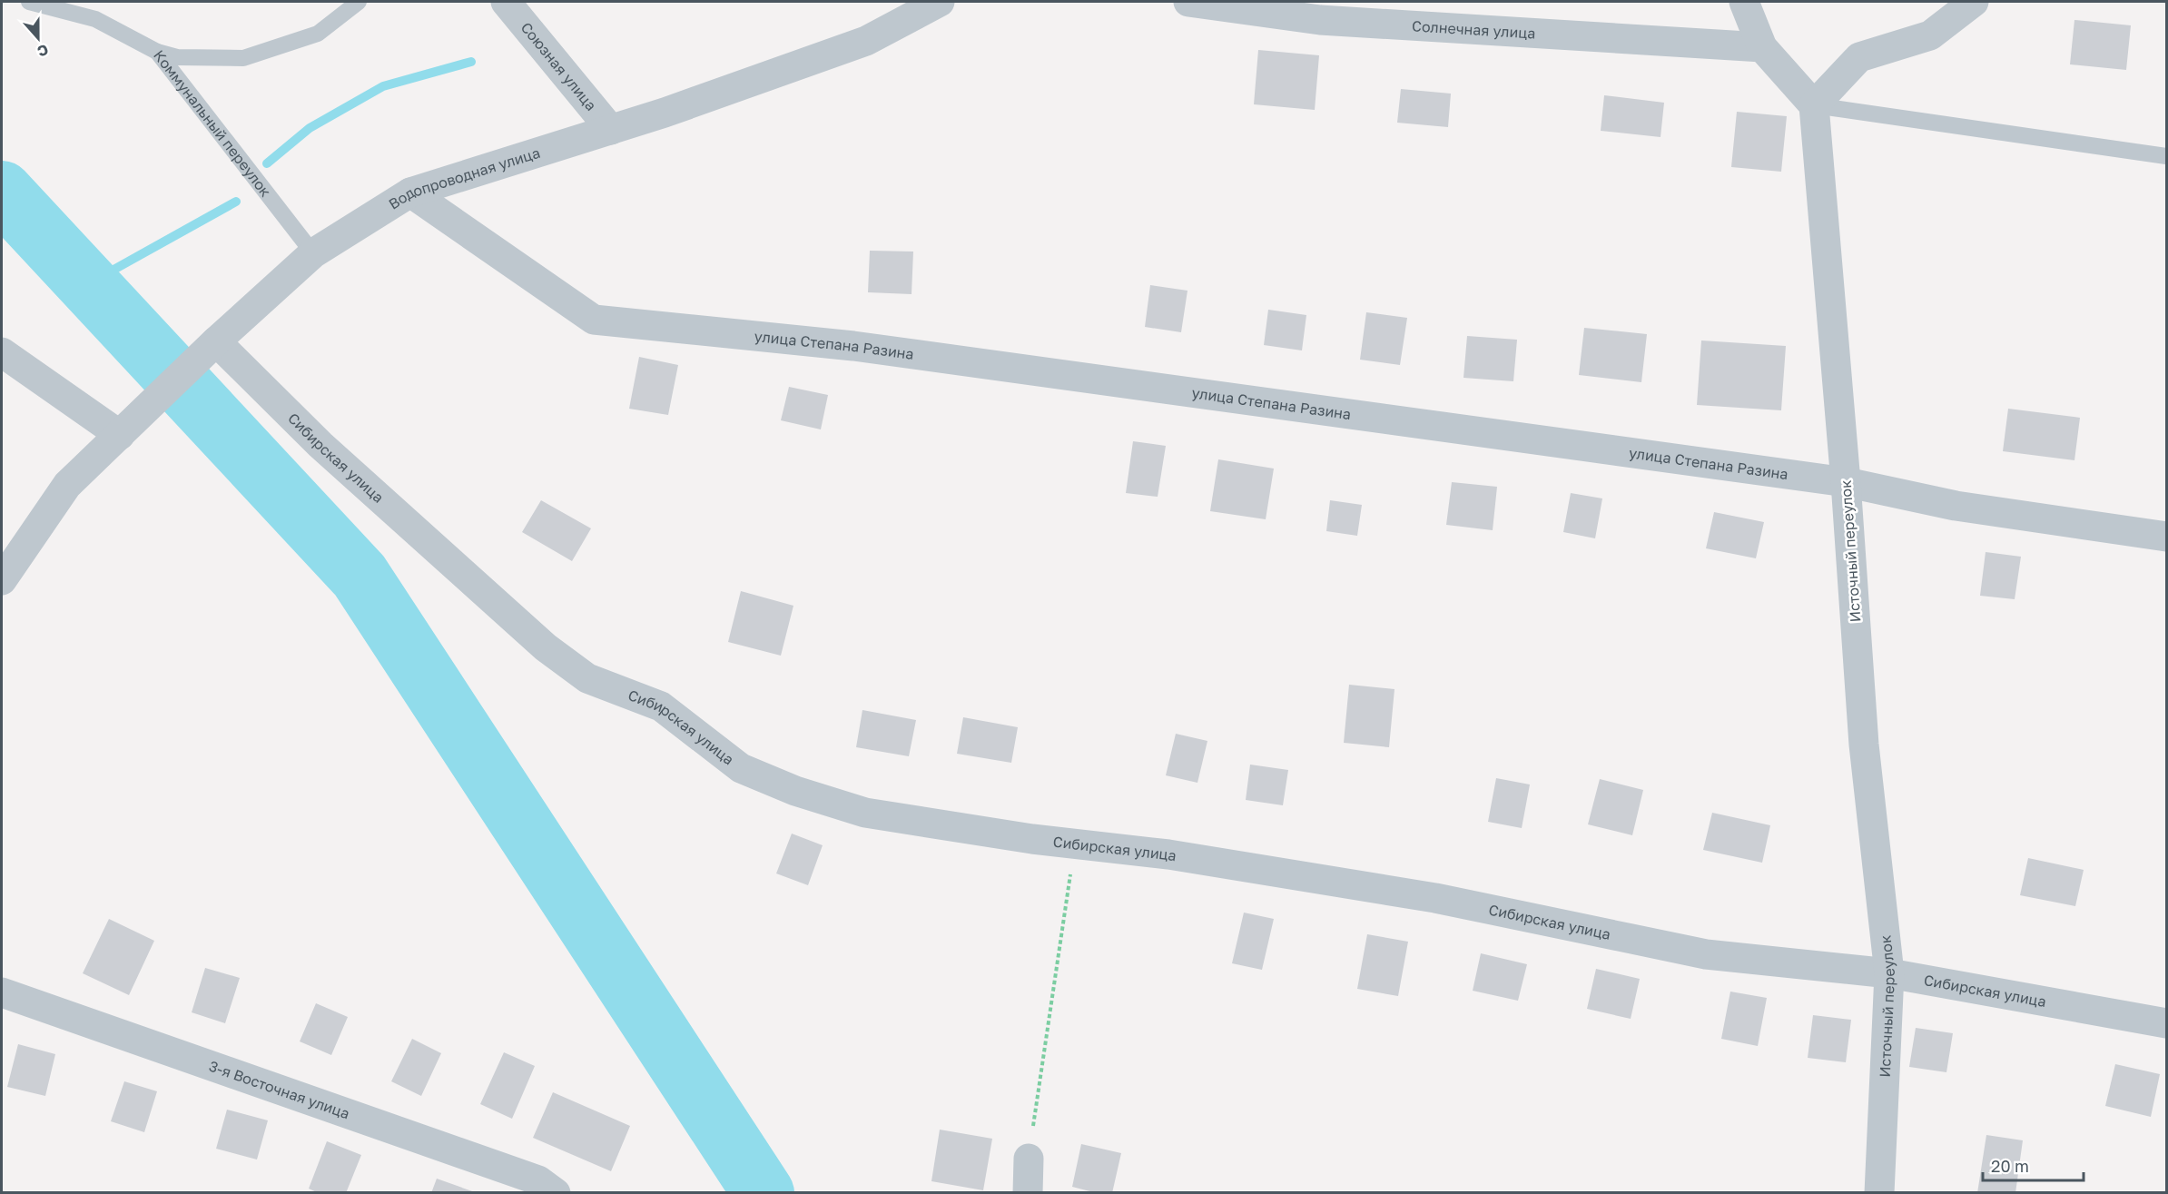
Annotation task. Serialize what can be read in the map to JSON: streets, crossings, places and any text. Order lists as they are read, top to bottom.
{
  "streets": {
    "street": [
      "Солнечная улица",
      "Союзная улица",
      "Водопроводная улица",
      "улица Степана Разина",
      "Сибирская улица",
      "Источный переулок",
      "3-я Восточная улица"
    ],
    "lane": ["Коммунальный переулок"]
  },
  "crossings": [
    ["Союзная улица", "Водопроводная улица"],
    ["Коммунальный переулок", "Водопроводная улица"],
    ["Водопроводная улица", "улица Степана Разина"],
    ["Водопроводная улица", "Сибирская улица"],
    ["улица Степана Разина", "Источный переулок"],
    ["Сибирская улица", "Источный переулок"]
  ],
  "scale_bar": "20 m",
  "north": "bottom"
}
